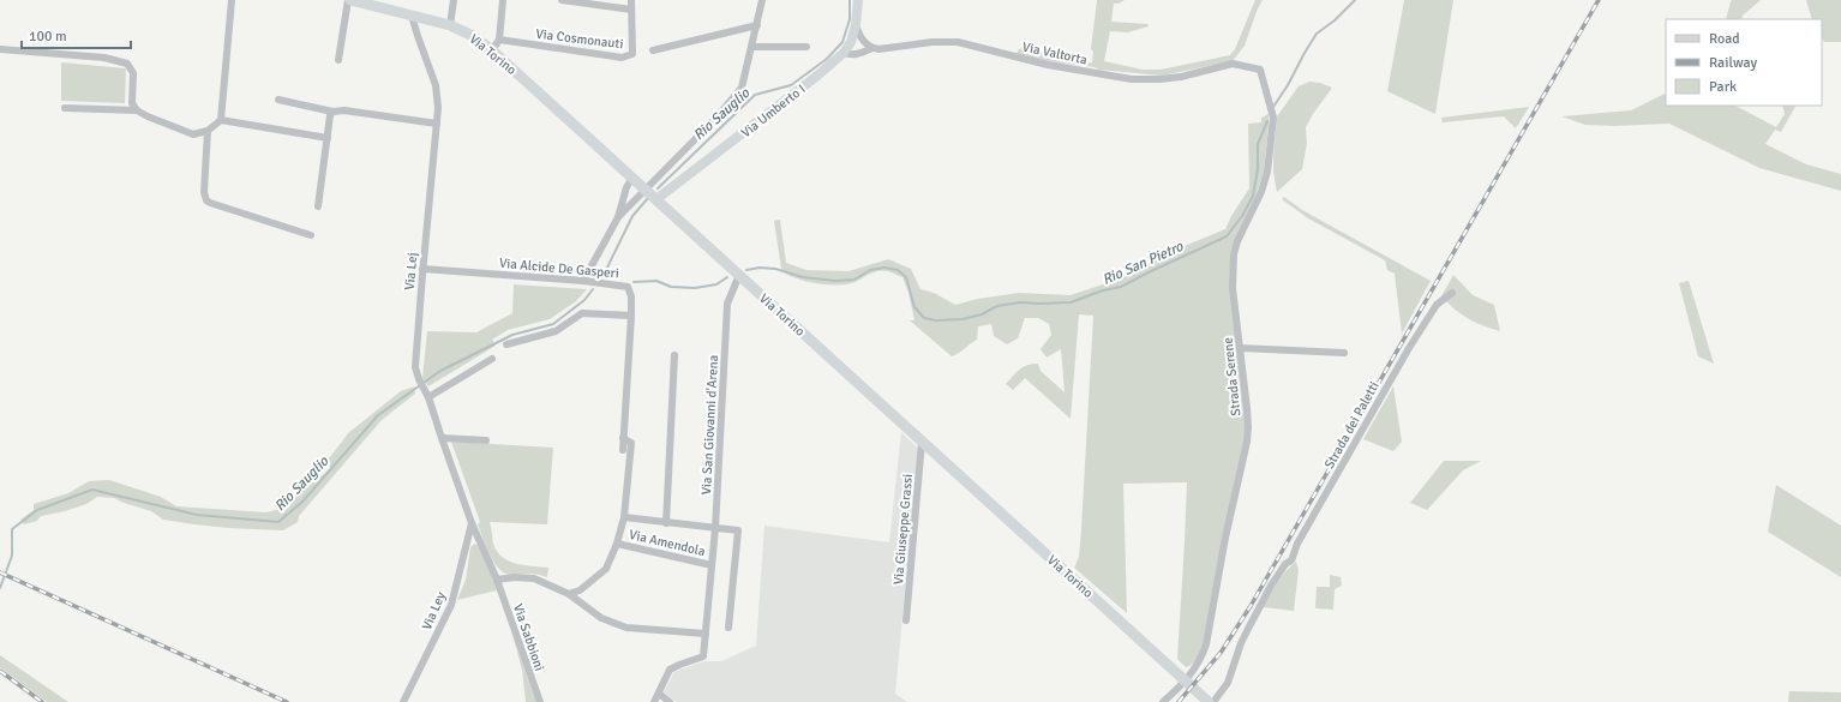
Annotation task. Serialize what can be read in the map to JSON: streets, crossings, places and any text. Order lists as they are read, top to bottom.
{
  "streets": {
    "main road": ["Via Torino"],
    "street": [
      "Via Cosmonauti",
      "Via Valtorta",
      "Via Umberto I",
      "Via Alcide De Gasperi",
      "Via Lej",
      "Strada Serene",
      "Via San Giovanni d'Arena",
      "Strada dei Paletti",
      "Via Giuseppe Grassi",
      "Via Amendola",
      "Via Ley",
      "Via Sabbioni"
    ]
  },
  "crossings": [
    ["Via Valtorta", "Via Umberto I"],
    ["Via Valtorta", "Strada Serene"],
    ["Via Torino", "Via Umberto I"],
    ["Via Torino", "Via Lej"],
    ["Via Torino", "Strada Serene"],
    ["Via Torino", "Via San Giovanni d'Arena"],
    ["Via Torino", "Via Giuseppe Grassi"],
    ["Via Alcide De Gasperi", "Via Lej"],
    ["Via Lej", "Via Ley"],
    ["Via Lej", "Via Sabbioni"],
    ["Via San Giovanni d'Arena", "Via Amendola"],
    ["Via Ley", "Via Sabbioni"]
  ],
  "water": ["Rio Sauglio", "Rio San Pietro"],
  "legend": ["Road", "Railway", "Park"],
  "scale_bar": "100 m"
}
